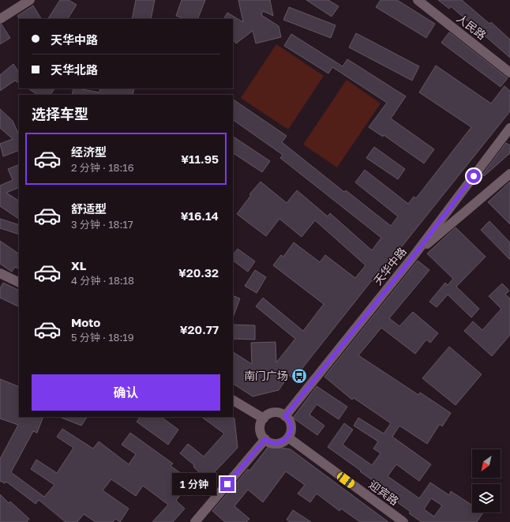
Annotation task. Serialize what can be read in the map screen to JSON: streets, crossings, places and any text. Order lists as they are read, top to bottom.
{
  "streets": {
    "street": ["人民路", "天华中路", "迎宾路"]
  },
  "crossings": [
    ["天华中路", "迎宾路"]
  ],
  "places": {
    "bus stop": ["南门广场"]
  },
  "north": "bottom left",
  "page": {
    "banner": ["天华中路", "天华北路"],
    "heading": "选择车型",
    "list": [
      {
        "name": "经济型",
        "note": "2 分钟 · 18:16",
        "value": "¥11.95"
      },
      {
        "name": "舒适型",
        "note": "3 分钟 · 18:17",
        "value": "¥16.14"
      },
      {
        "name": "XL",
        "note": "4 分钟 · 18:18",
        "value": "¥20.32"
      },
      {
        "name": "Moto",
        "note": "5 分钟 · 18:19",
        "value": "¥20.77"
      }
    ],
    "buttons": "确认",
    "bubble": "1 分钟"
  }
}
